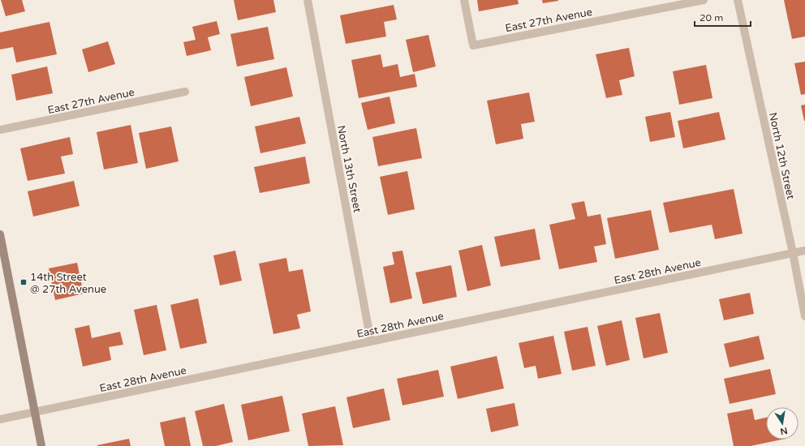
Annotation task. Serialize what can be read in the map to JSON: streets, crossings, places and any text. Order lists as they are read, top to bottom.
{
  "streets": {
    "street": [
      "East 27th Avenue",
      "North 12th Street",
      "North 13th Street",
      "East 28th Avenue"
    ]
  },
  "crossings": [
    ["North 12th Street", "East 28th Avenue"],
    ["North 13th Street", "East 28th Avenue"]
  ],
  "places": {
    "transit": ["14th Street @ 27th Avenue"]
  },
  "scale_bar": "20 m",
  "north": "bottom"
}
